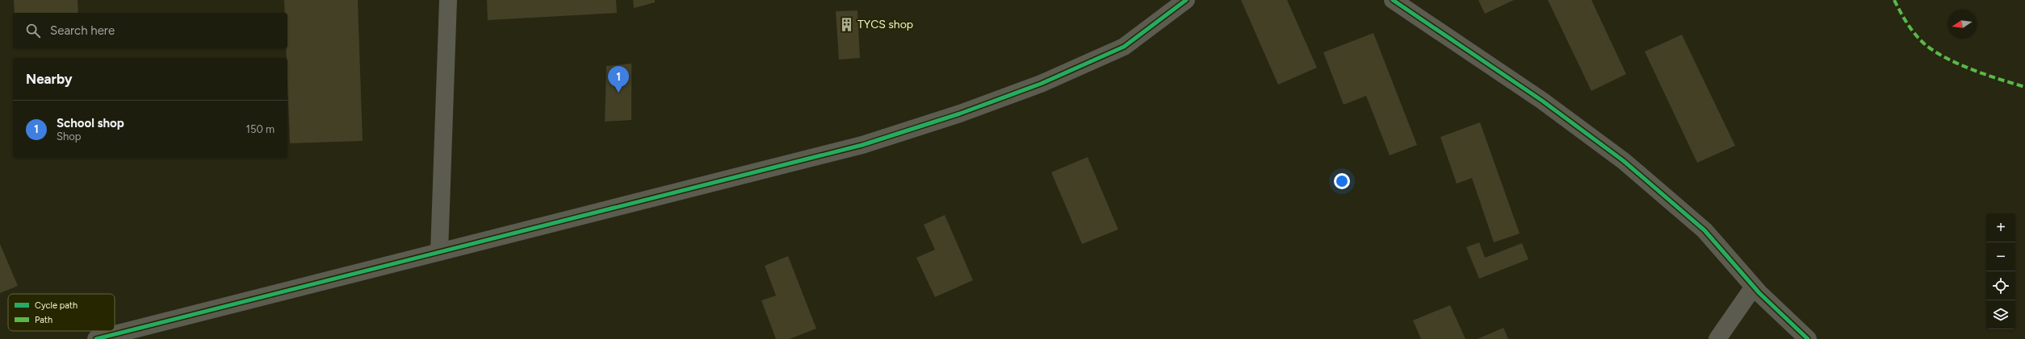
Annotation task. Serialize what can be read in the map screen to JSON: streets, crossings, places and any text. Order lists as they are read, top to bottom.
{
  "places": {
    "building": ["TYCS shop"]
  },
  "legend": ["Cycle path", "Path"],
  "north": "left",
  "page": {
    "search": "Search here",
    "heading": "Nearby",
    "pins": "1",
    "list": [
      {
        "mark": "1",
        "name": "School shop",
        "note": "Shop",
        "value": "150 m"
      }
    ],
    "map_buttons": ["+", "−"]
  }
}
